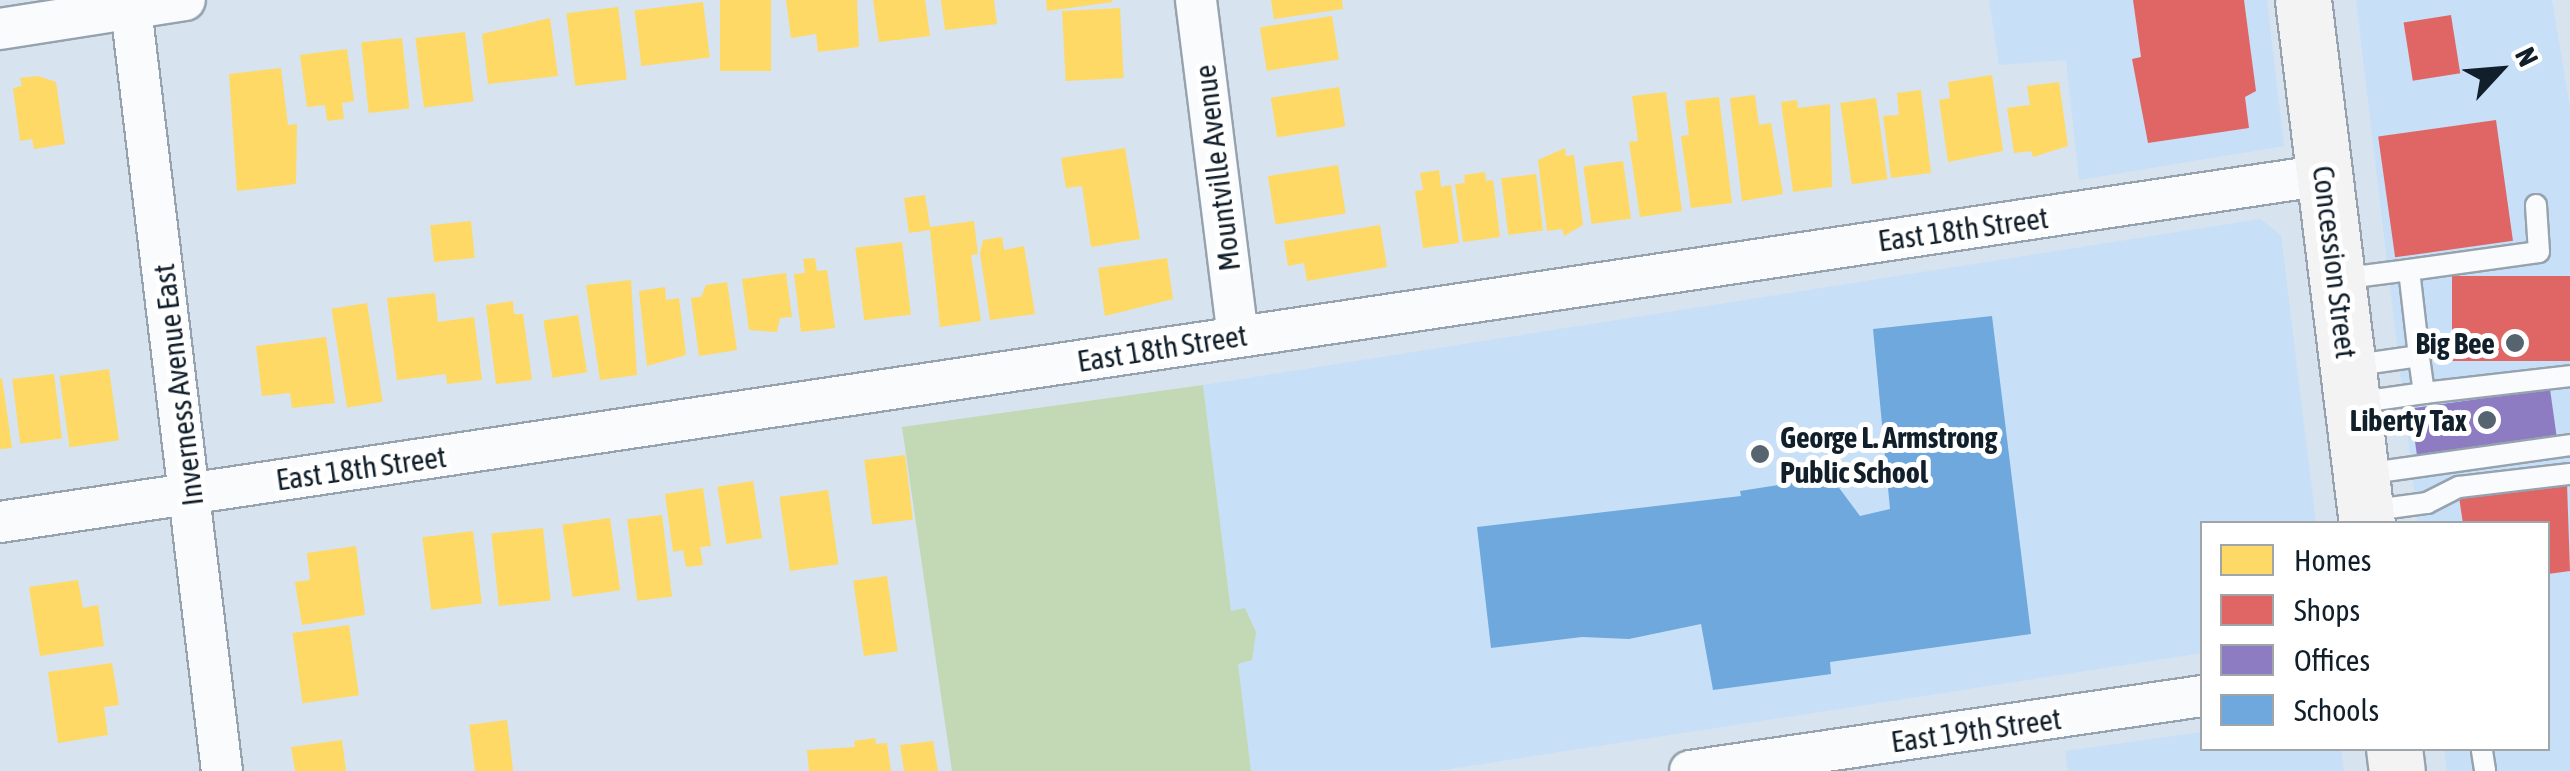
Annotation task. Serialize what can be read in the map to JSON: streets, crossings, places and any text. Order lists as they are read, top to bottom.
{
  "streets": {
    "main road": ["Concession Street"],
    "street": [
      "Mountville Avenue",
      "East 18th Street",
      "Inverness Avenue East",
      "East 19th Street"
    ]
  },
  "crossings": [
    ["Mountville Avenue", "East 18th Street"],
    ["East 18th Street", "Concession Street"],
    ["East 18th Street", "Inverness Avenue East"]
  ],
  "places": ["Big Bee", "Liberty Tax", "George L. Armstrong Public School"],
  "legend": [
    "Homes",
    "Shops",
    "Offices",
    "Schools"
  ],
  "north": "top right"
}
